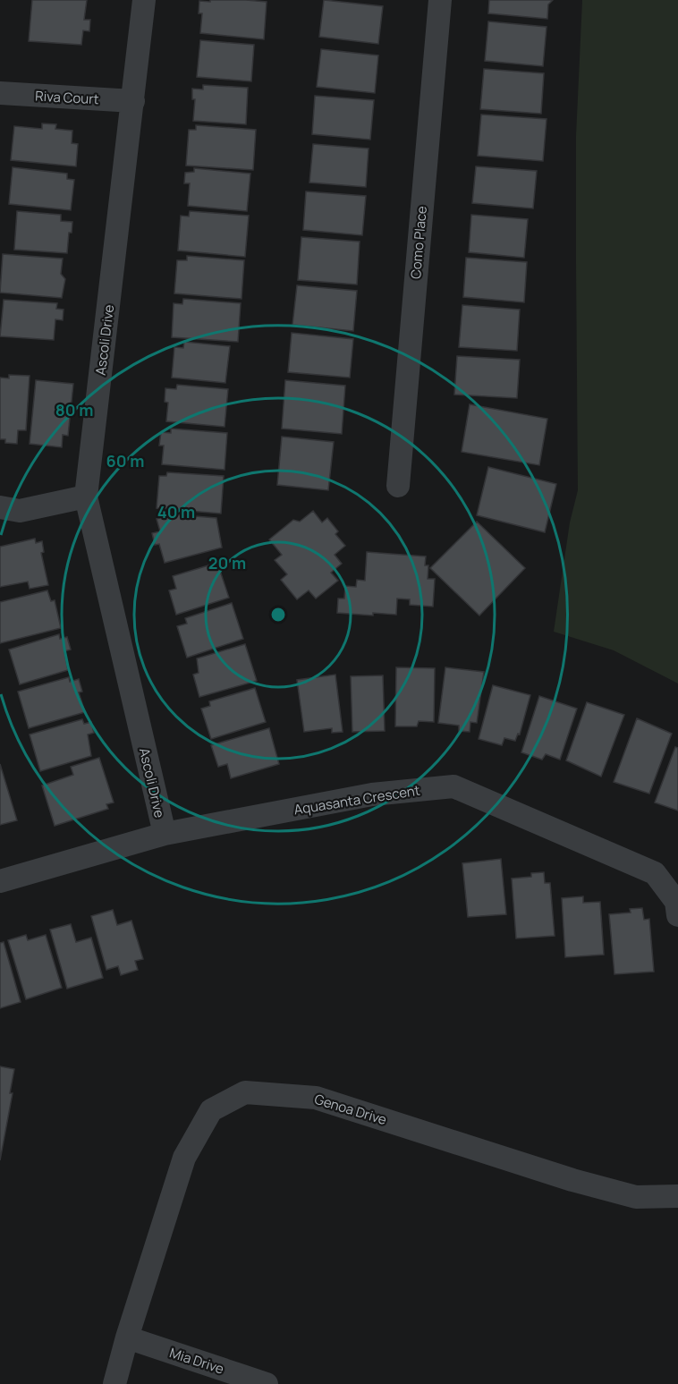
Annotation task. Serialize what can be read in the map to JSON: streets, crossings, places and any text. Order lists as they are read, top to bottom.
{
  "streets": {
    "street": [
      "Riva Court",
      "Como Place",
      "Ascoli Drive",
      "Aquasanta Crescent",
      "Genoa Drive",
      "Mia Drive"
    ]
  },
  "crossings": [
    ["Riva Court", "Ascoli Drive"],
    ["Ascoli Drive", "Aquasanta Crescent"],
    ["Genoa Drive", "Mia Drive"]
  ],
  "rings": [
    "80 m",
    "60 m",
    "40 m",
    "20 m"
  ]
}
